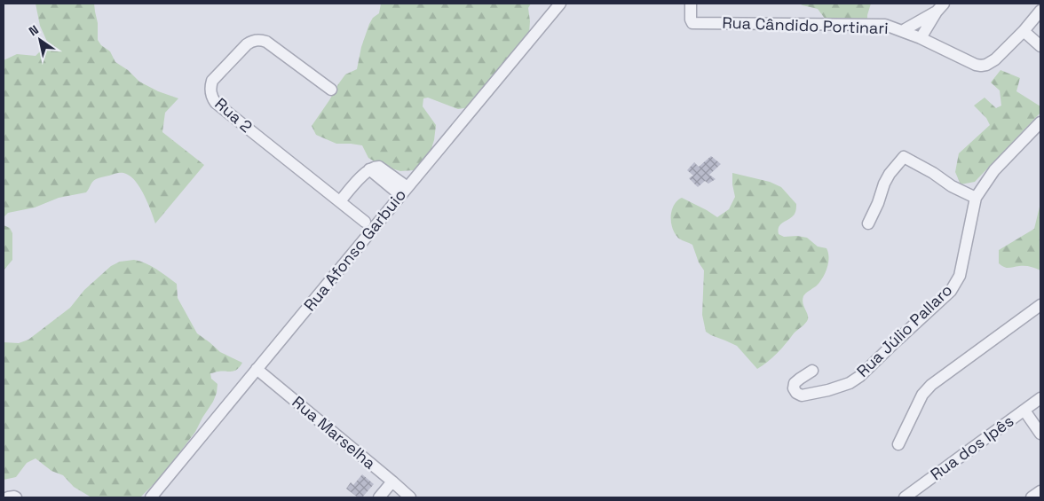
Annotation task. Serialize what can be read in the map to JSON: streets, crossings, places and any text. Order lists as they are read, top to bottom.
{
  "streets": {
    "street": [
      "Rua Cândido Portinari",
      "Rua 2",
      "Rua Afonso Garbuio",
      "Rua Júlio Pallaro",
      "Rua Marselha",
      "Rua dos Ipês"
    ]
  },
  "crossings": [
    ["Rua Afonso Garbuio", "Rua Marselha"]
  ],
  "north": "top left"
}
